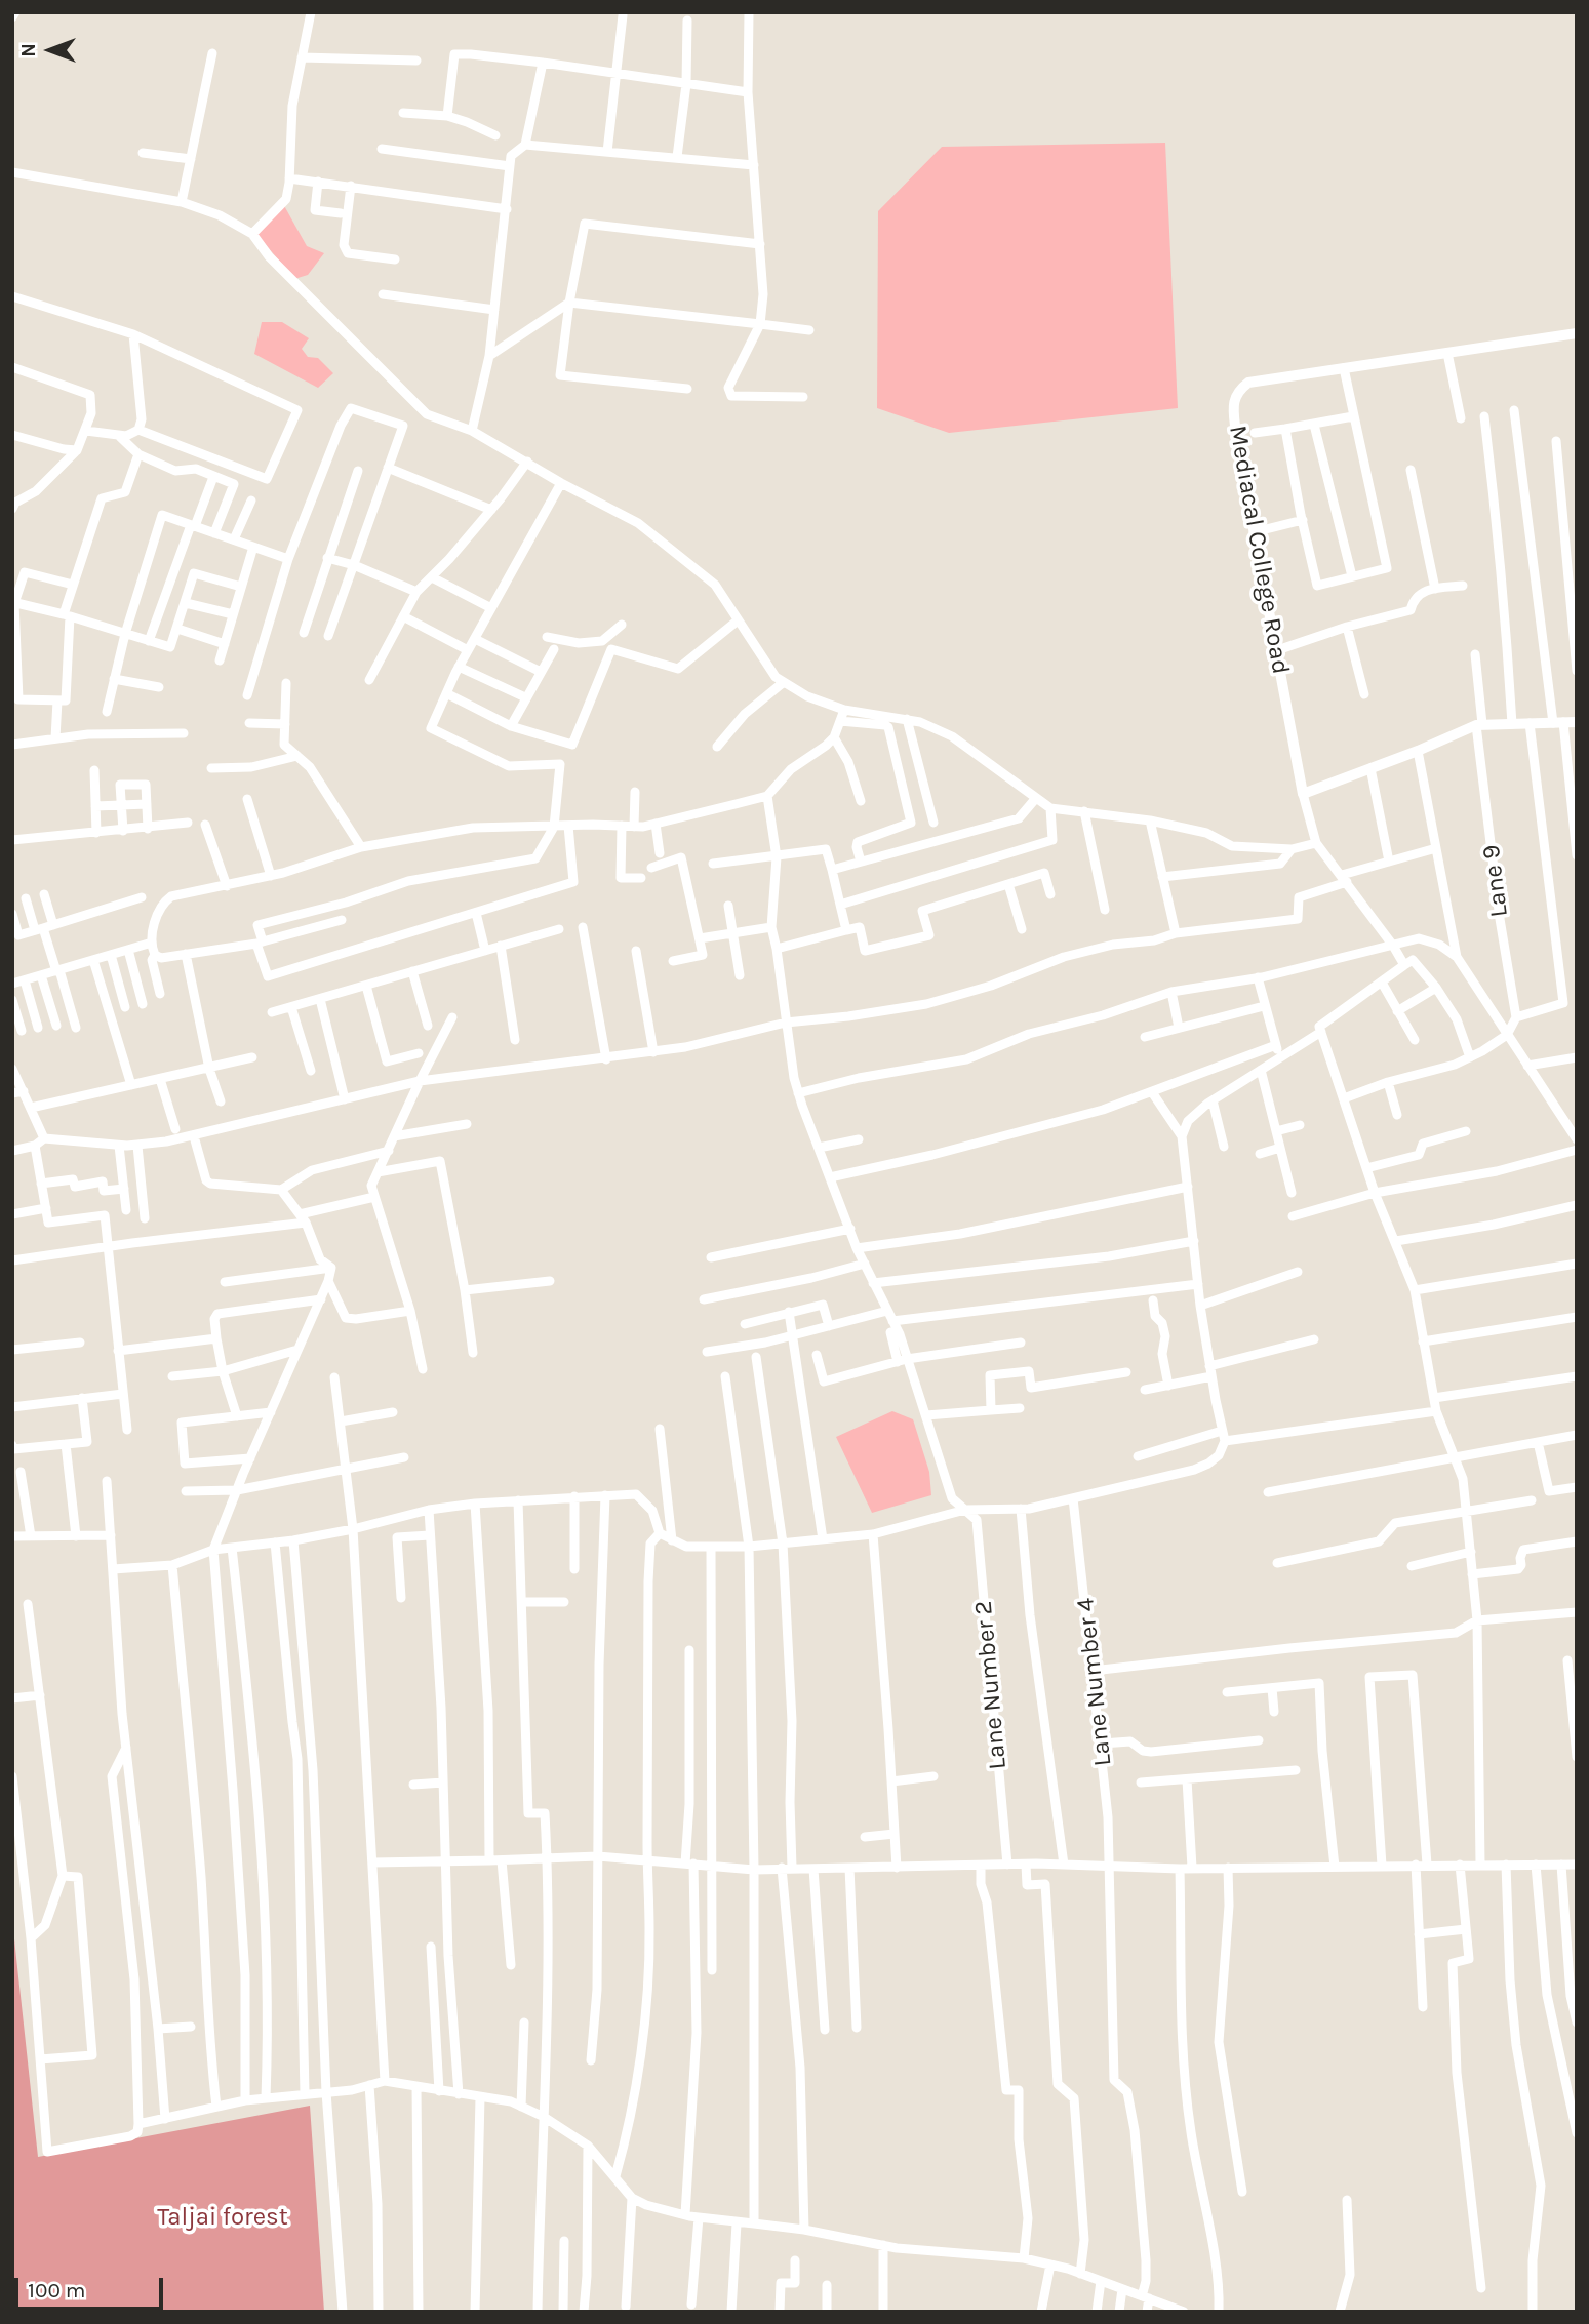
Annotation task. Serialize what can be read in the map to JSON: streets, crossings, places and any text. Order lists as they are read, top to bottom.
{
  "streets": {
    "street": [
      "Mediacal College Road",
      "Lane 9",
      "Lane Number 4",
      "Lane Number 2"
    ]
  },
  "parks": ["Taljai forest"],
  "scale_bar": "100 m",
  "north": "left"
}
